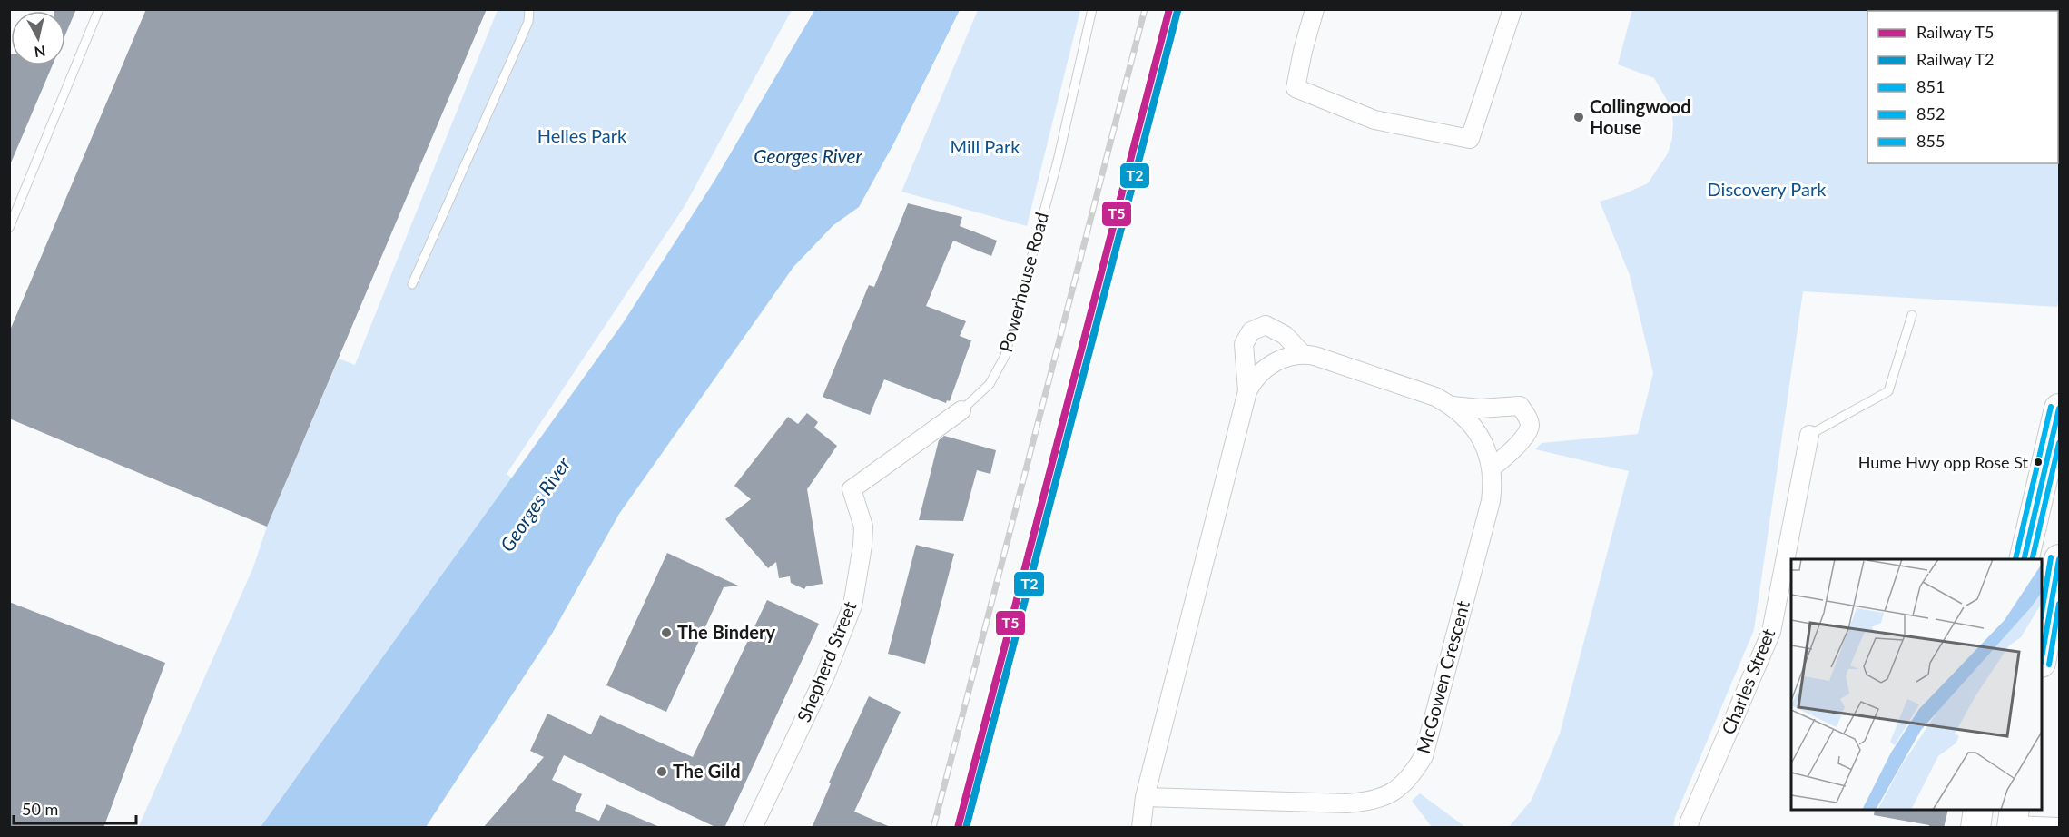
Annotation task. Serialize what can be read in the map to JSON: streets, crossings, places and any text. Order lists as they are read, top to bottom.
{
  "streets": {
    "street": [
      "Powerhouse Road",
      "Shepherd Street",
      "McGowen Crescent",
      "Charles Street"
    ]
  },
  "crossings": [
    ["Powerhouse Road", "Shepherd Street"]
  ],
  "water": ["Georges River"],
  "parks": ["Helles Park", "Mill Park", "Discovery Park"],
  "places": [
    "Collingwood House",
    "Hume Hwy opp Rose St",
    "The Bindery",
    "The Gild"
  ],
  "lines": [
    "rail line T5",
    "rail line T2",
    "transit line 855",
    "transit line 851",
    "transit line 852"
  ],
  "legend": [
    "Railway T5",
    "Railway T2",
    "851",
    "852",
    "855"
  ],
  "scale_bar": "50 m",
  "north": "bottom"
}
